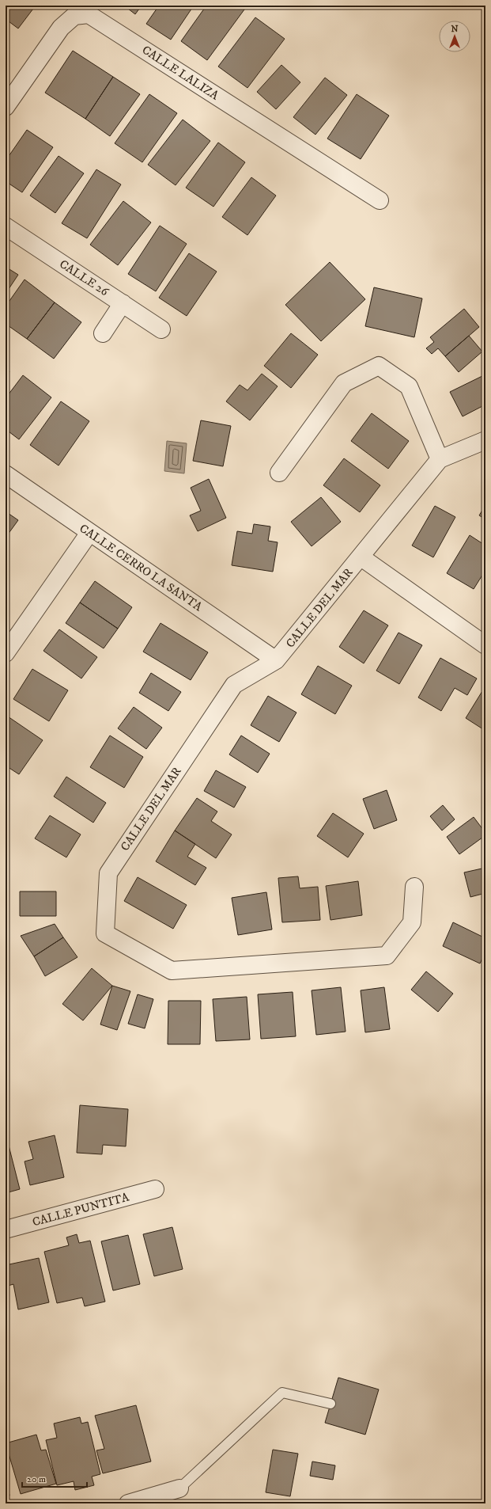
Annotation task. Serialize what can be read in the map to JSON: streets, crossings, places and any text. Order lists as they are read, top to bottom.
{
  "streets": {
    "street": [
      "CALLE LALIZA",
      "CALLE 26",
      "CALLE CERRO LA SANTA",
      "CALLE DEL MAR",
      "CALLE PUNTITA"
    ]
  },
  "crossings": [
    ["CALLE CERRO LA SANTA", "CALLE DEL MAR"]
  ],
  "scale_bar": "20 m",
  "north": "top"
}
